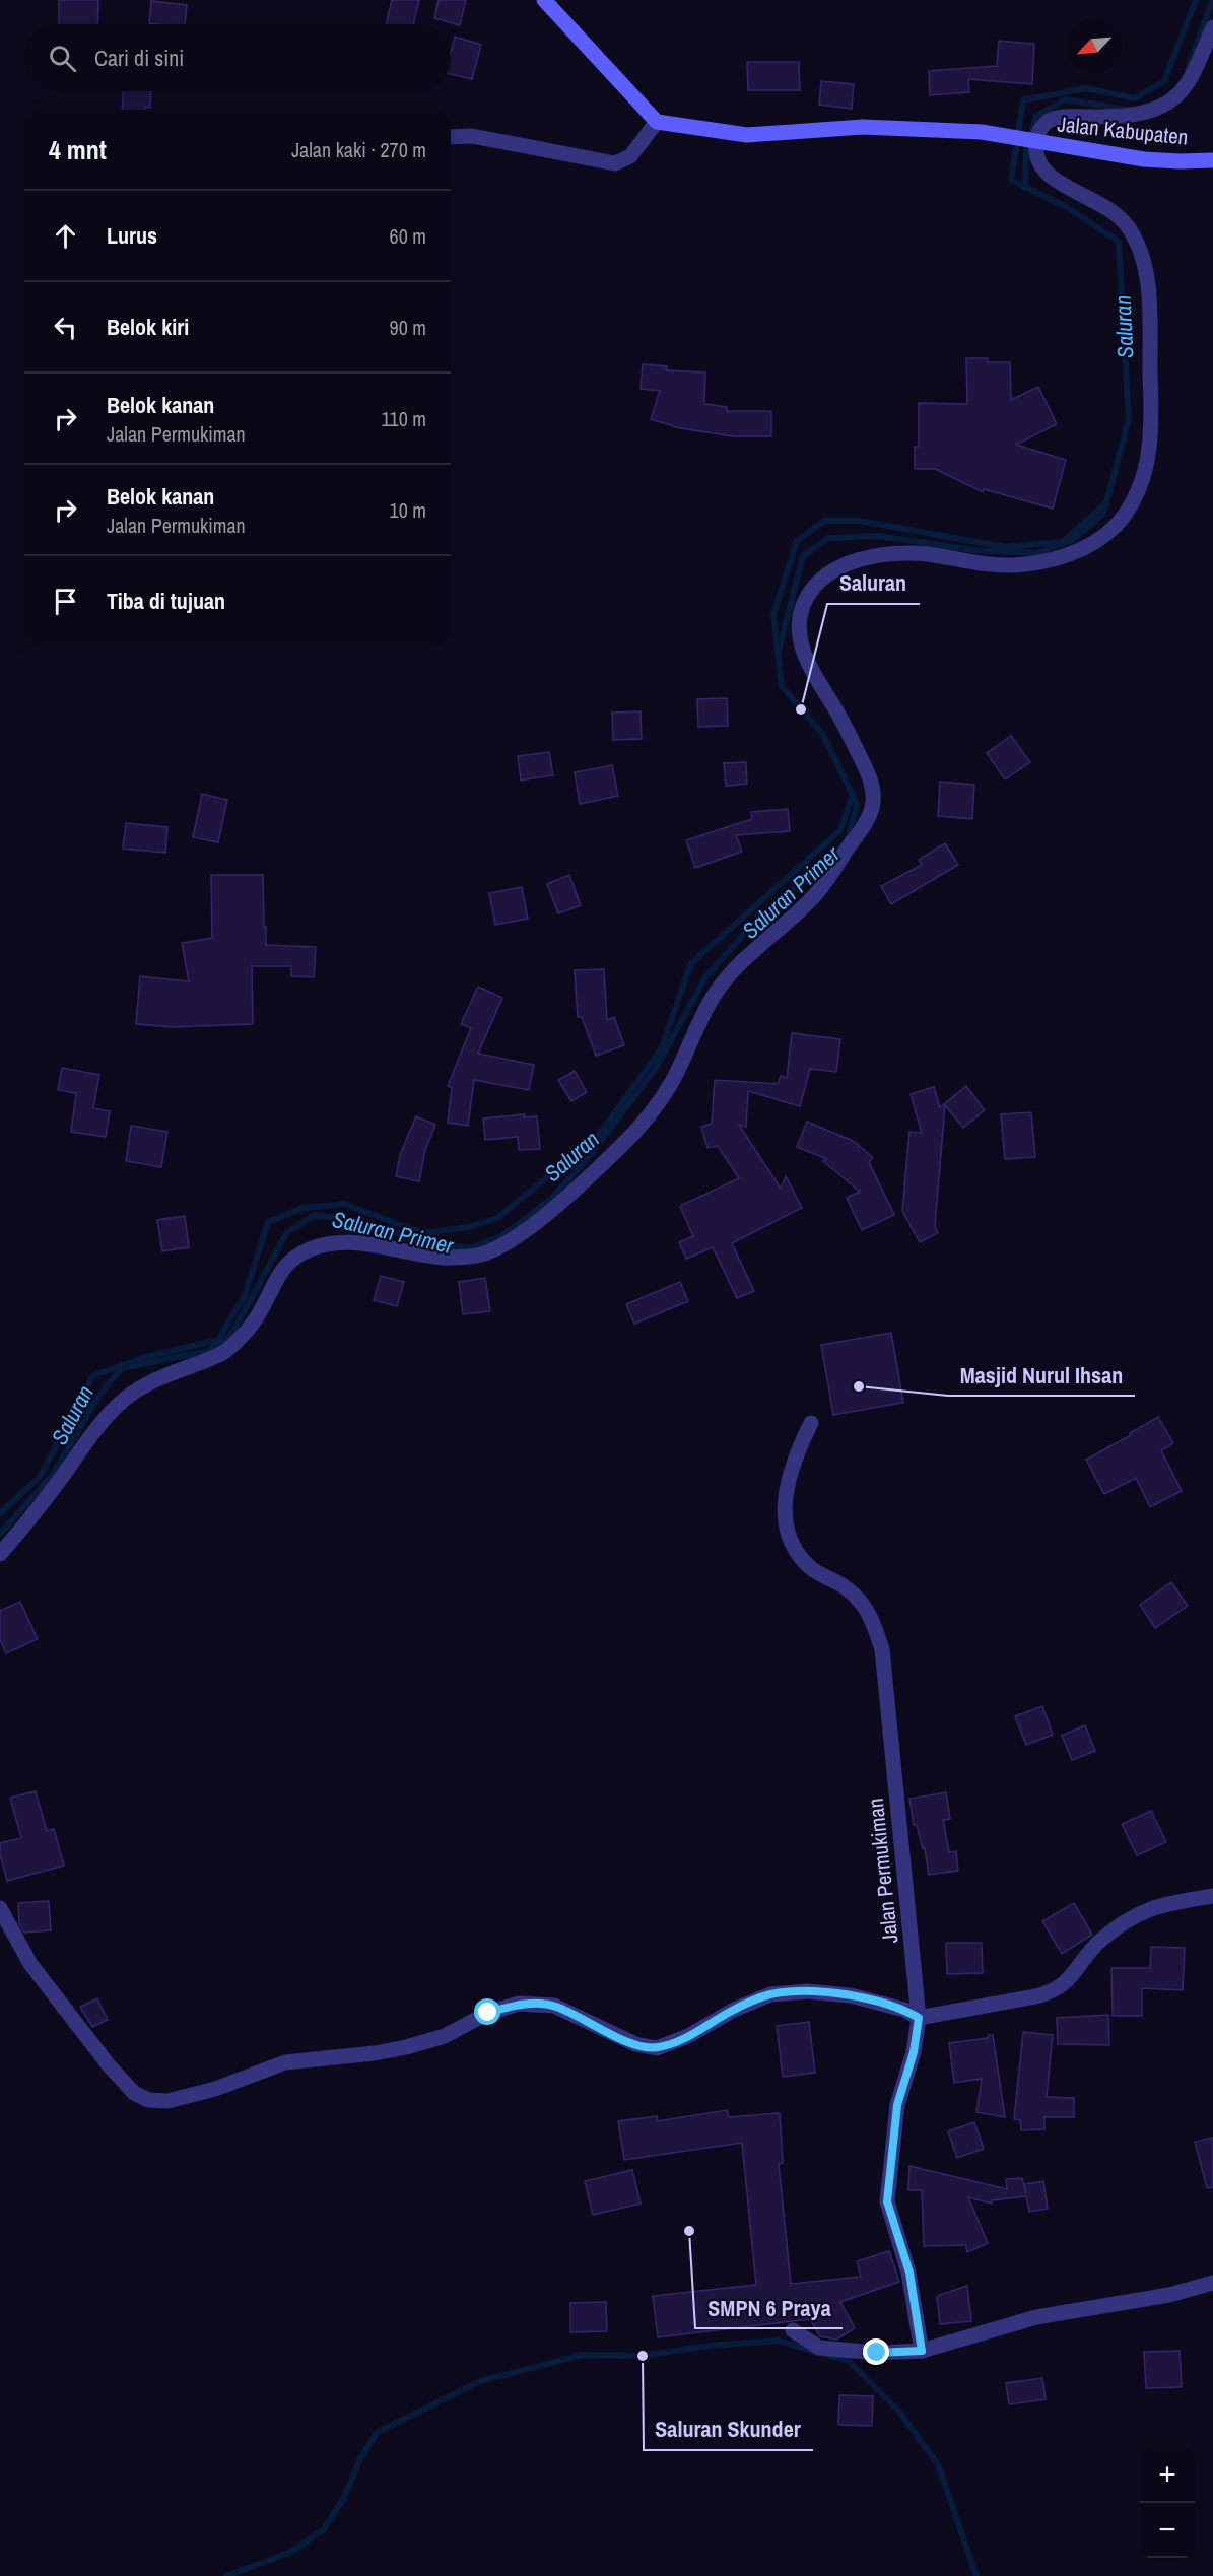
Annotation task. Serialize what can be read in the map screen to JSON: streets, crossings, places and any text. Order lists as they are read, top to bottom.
{
  "streets": {
    "street": ["Jalan Kabupaten", "Jalan Permukiman"]
  },
  "water": ["Saluran", "Saluran Primer"],
  "places": [
    "Saluran",
    "Masjid Nurul Ihsan",
    "SMPN 6 Praya",
    "Saluran Skunder"
  ],
  "north": "bottom left",
  "page": {
    "search": "Cari di sini",
    "heading": ["4 mnt", "Jalan kaki · 270 m"],
    "list": [
      ["Lurus", "60 m"],
      ["Belok kiri", "90 m"],
      ["Belok kanan", "Jalan Permukiman", "110 m"],
      ["Belok kanan", "Jalan Permukiman", "10 m"],
      "Tiba di tujuan"
    ],
    "map_buttons": ["+", "−"]
  }
}
